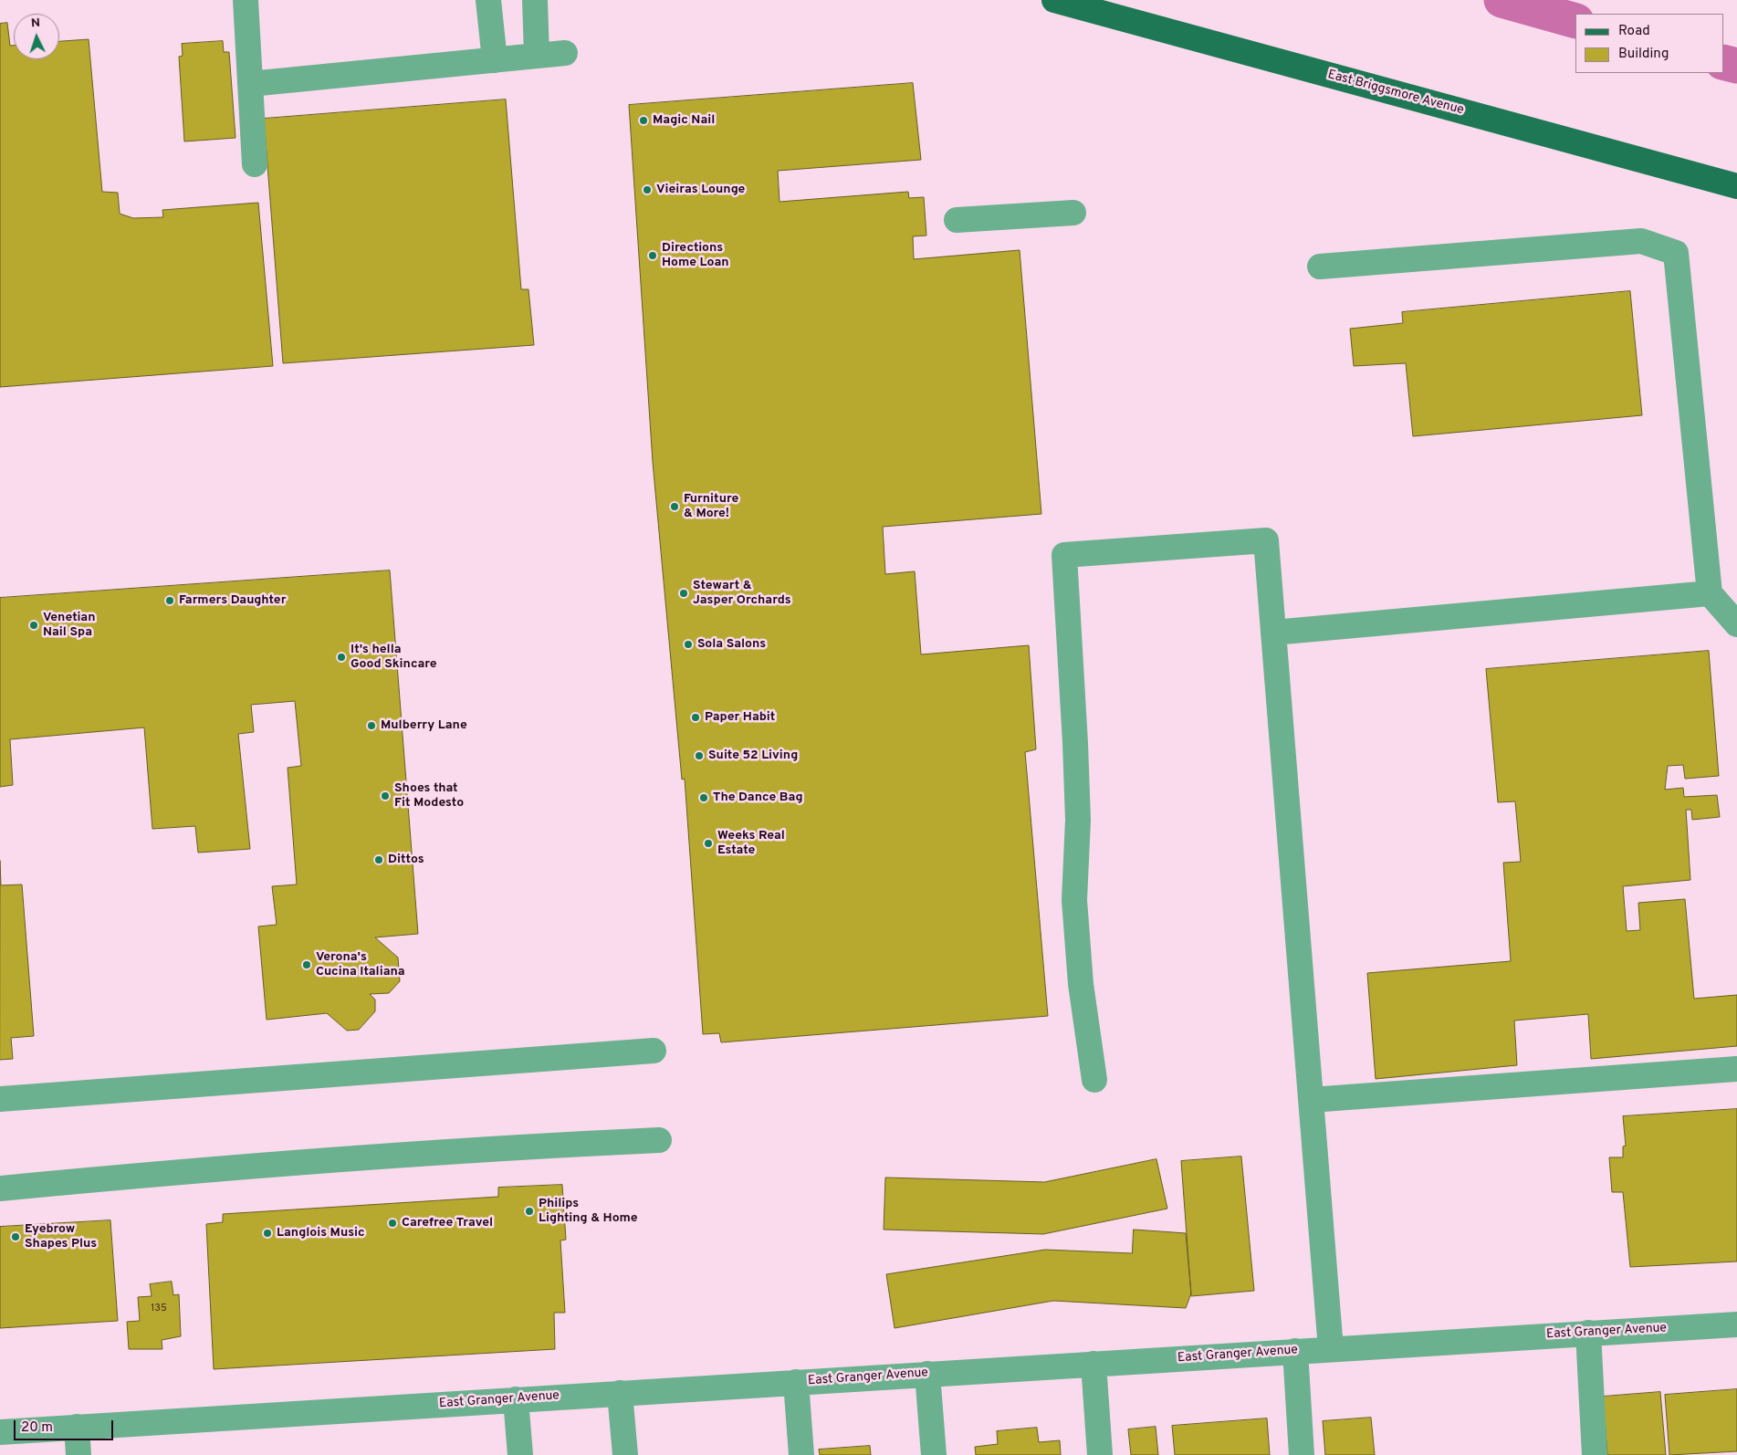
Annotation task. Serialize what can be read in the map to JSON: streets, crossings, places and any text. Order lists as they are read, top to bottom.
{
  "streets": {
    "main road": ["East Briggsmore Avenue"],
    "street": ["East Granger Avenue"]
  },
  "places": [
    "Magic Nail",
    "Vieiras Lounge",
    "Directions Home Loan",
    "Furniture & More!",
    "Stewart & Jasper Orchards",
    "Farmers Daughter",
    "Venetian Nail Spa",
    "Sola Salons",
    "It's hella Good Skincare",
    "Paper Habit",
    "Mulberry Lane",
    "Suite 52 Living",
    "Shoes that Fit Modesto",
    "The Dance Bag",
    "Weeks Real Estate",
    "Dittos",
    "Verona's Cucina Italiana",
    "Philips Lighting & Home",
    "Carefree Travel",
    "Langlois Music",
    "Eyebrow Shapes Plus"
  ],
  "house_numbers": ["135"],
  "legend": ["Road", "Building"],
  "scale_bar": "20 m",
  "north": "top"
}
